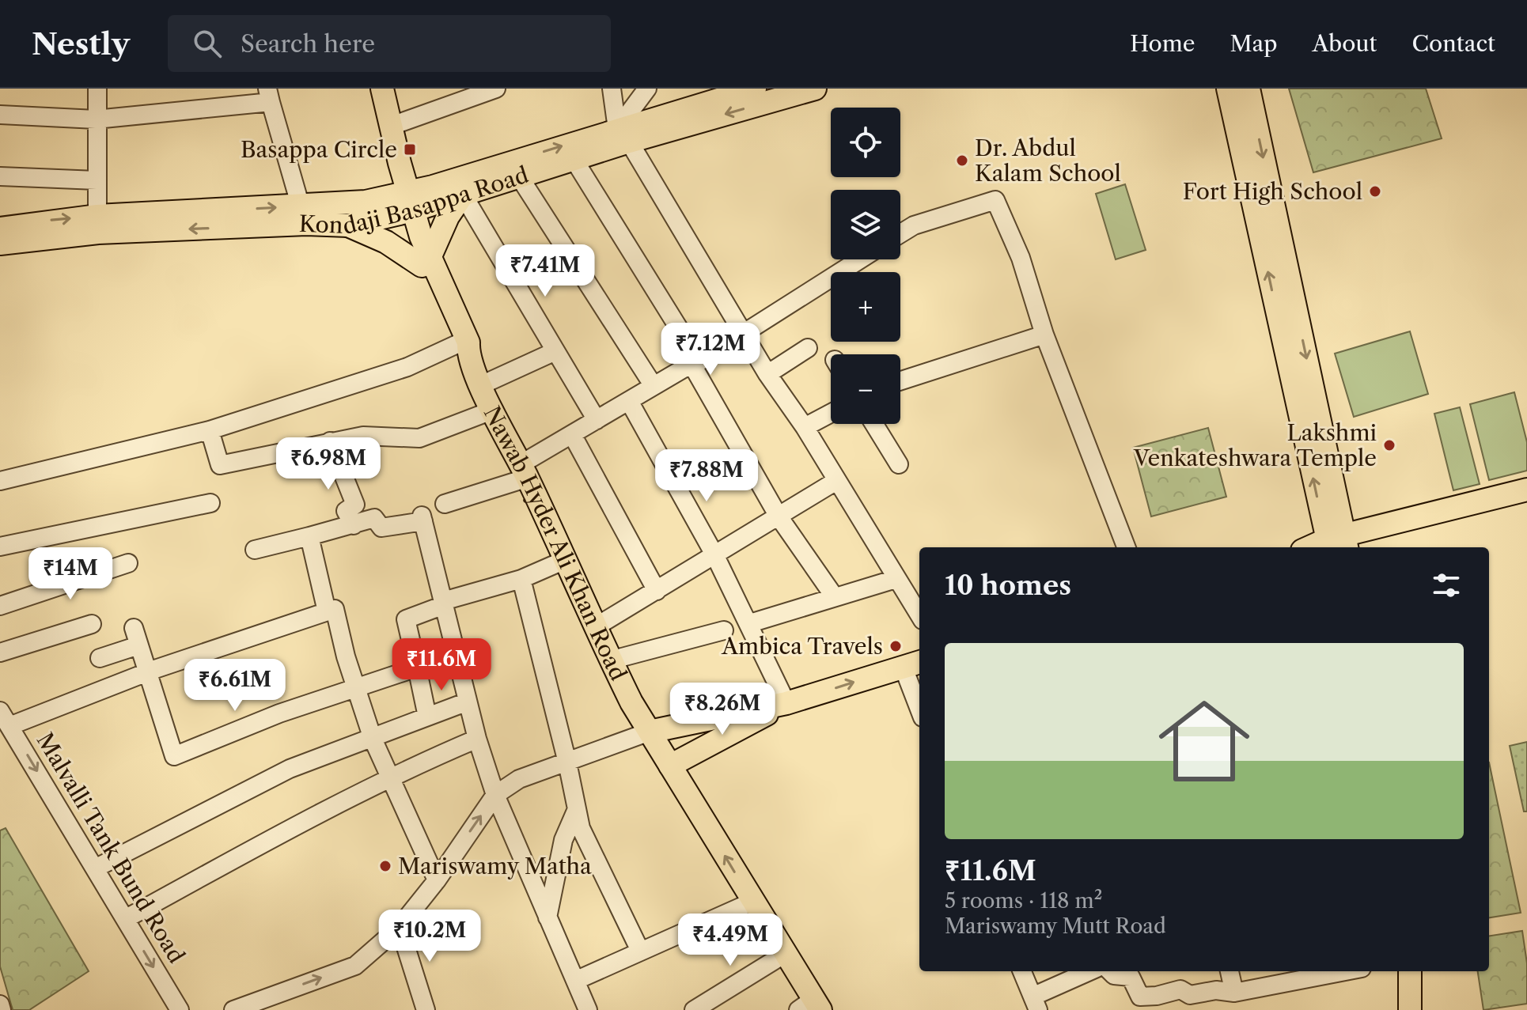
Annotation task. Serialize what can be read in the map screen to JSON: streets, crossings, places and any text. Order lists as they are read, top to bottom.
{
  "streets": {
    "main road": ["Kondaji Basappa Road", "Nawab Hyder Ali Khan Road"],
    "street": ["Malvalli Tank Bund Road"]
  },
  "crossings": [
    ["Kondaji Basappa Road", "Nawab Hyder Ali Khan Road"]
  ],
  "one_way": ["Malvalli Tank Bund Road"],
  "places": {
    "transit": ["Basappa Circle"],
    "other": [
      "Dr. Abdul Kalam School",
      "Fort High School",
      "Lakshmi Venkateshwara Temple",
      "Ambica Travels",
      "Mariswamy Matha"
    ]
  },
  "page": {
    "header": "Nestly",
    "search": "Search here",
    "nav": [
      "Home",
      "Map",
      "About",
      "Contact"
    ],
    "map_buttons": ["+", "−"],
    "price": [
      "₹7.41M",
      "₹7.12M",
      "₹6.98M",
      "₹7.88M",
      "₹14M",
      "₹11.6M",
      "₹6.61M",
      "₹8.26M",
      "₹10.2M",
      "₹4.49M"
    ],
    "heading": "10 homes",
    "list": [
      {
        "name": "₹11.6M",
        "note": "5 rooms · 118 m² · Mariswamy Mutt Road"
      }
    ]
  }
}
